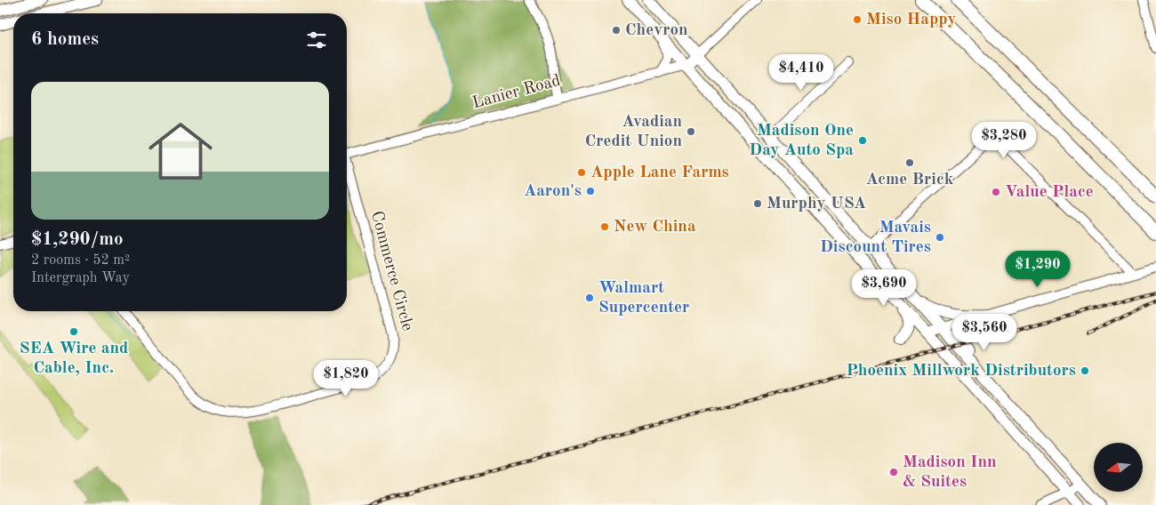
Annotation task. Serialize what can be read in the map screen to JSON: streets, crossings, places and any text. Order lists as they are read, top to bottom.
{
  "streets": {
    "street": ["Lanier Road", "Commerce Circle"]
  },
  "places": [
    "Miso Happy",
    "Chevron",
    "Avadian Credit Union",
    "Madison One Day Auto Spa",
    "Acme Brick",
    "Apple Lane Farms",
    "Aaron's",
    "Value Place",
    "Murphy USA",
    "New China",
    "Mavais Discount Tires",
    "Walmart Supercenter",
    "SEA Wire and Cable, Inc.",
    "Phoenix Millwork Distributors",
    "Madison Inn & Suites"
  ],
  "north": "left",
  "page": {
    "heading": "6 homes",
    "price": [
      "$4,410",
      "$3,280",
      "$1,290",
      "$3,690",
      "$3,560",
      "$1,820"
    ],
    "list": [
      {
        "name": "$1,290/mo",
        "note": "2 rooms · 52 m² · Intergraph Way"
      }
    ]
  }
}
